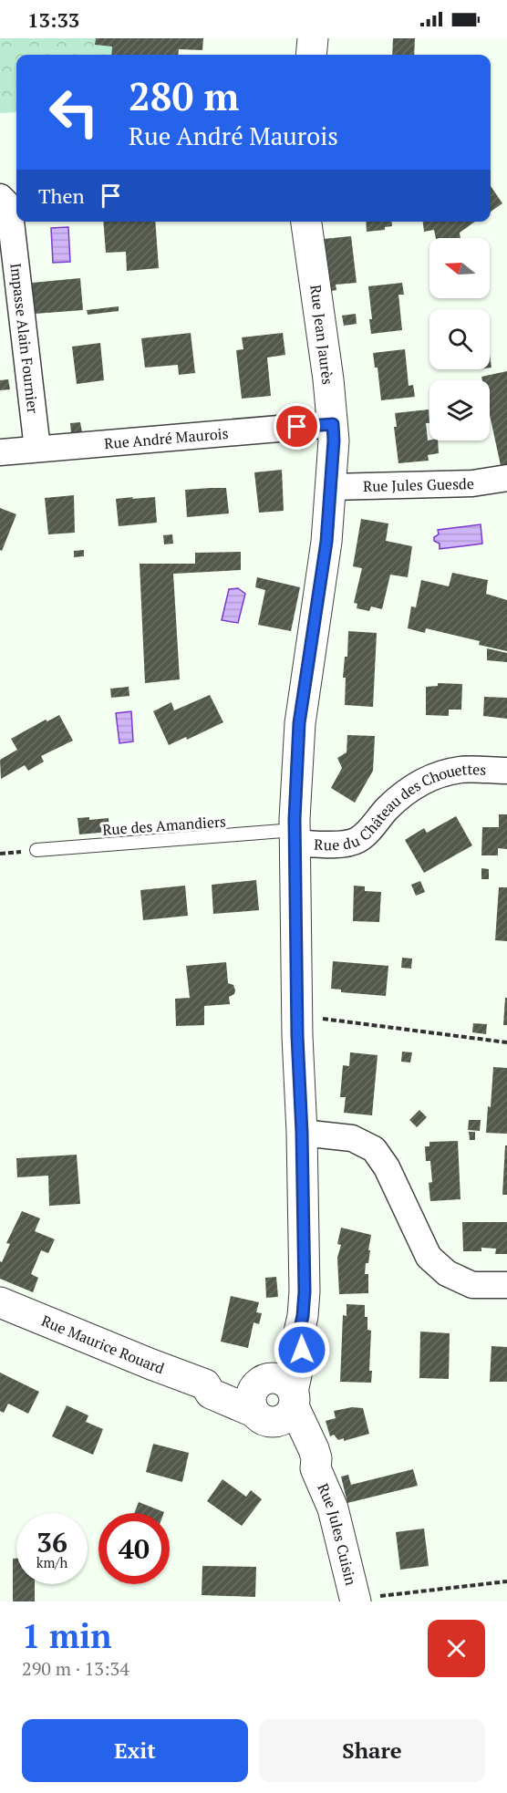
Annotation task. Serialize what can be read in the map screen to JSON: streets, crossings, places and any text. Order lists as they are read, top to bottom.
{
  "streets": {
    "street": [
      "Rue Jean Jaurès",
      "Impasse Alain Fournier",
      "Rue André Maurois",
      "Rue Jules Guesde",
      "Rue du Château des Chouettes",
      "Rue Maurice Rouard",
      "Rue Jules Cuisin"
    ],
    "lane": ["Rue des Amandiers"]
  },
  "crossings": [
    ["Rue Jean Jaurès", "Rue André Maurois"],
    ["Rue Jean Jaurès", "Rue Jules Guesde"],
    ["Rue Jean Jaurès", "Rue du Château des Chouettes"],
    ["Rue Jean Jaurès", "Rue des Amandiers"],
    ["Rue Jean Jaurès", "Rue Jules Cuisin"],
    ["Impasse Alain Fournier", "Rue André Maurois"],
    ["Rue du Château des Chouettes", "Rue des Amandiers"],
    ["Rue Maurice Rouard", "Rue Jules Cuisin"]
  ],
  "north": "left",
  "page": {
    "status": "13:33",
    "turn": ["280 m", "Rue André Maurois"],
    "then": "Then",
    "speed": "36 km/h",
    "limit": "40",
    "heading": ["1 min", "290 m · 13:34"],
    "buttons": ["Exit", "Share"]
  }
}
